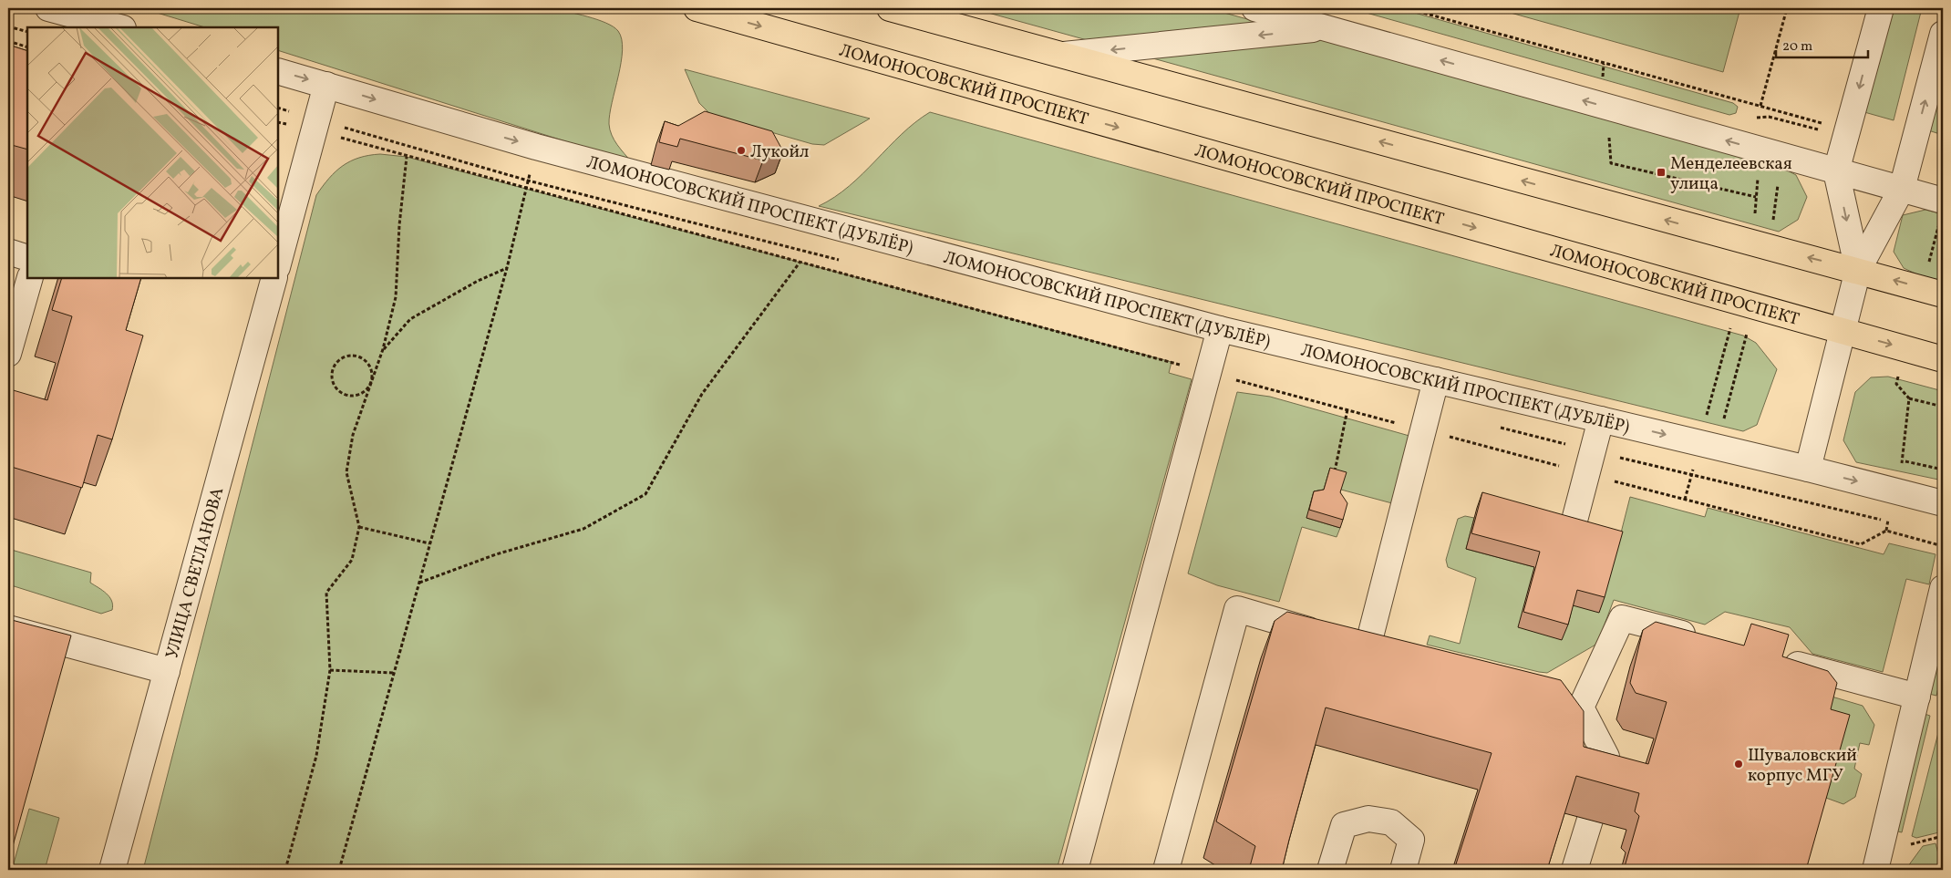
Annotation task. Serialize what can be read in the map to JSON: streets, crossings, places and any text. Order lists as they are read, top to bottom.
{
  "streets": {
    "main road": ["ЛОМОНОСОВСКИЙ ПРОСПЕКТ"],
    "street": ["ЛОМОНОСОВСКИЙ ПРОСПЕКТ (ДУБЛЁР)", "УЛИЦА СВЕТЛАНОВА"]
  },
  "one_way": ["ЛОМОНОСОВСКИЙ ПРОСПЕКТ (ДУБЛЁР)"],
  "places": {
    "other": ["Лукойл", "Шуваловский корпус МГУ"],
    "transit": ["Менделеевская улица"]
  },
  "scale_bar": "20 m"
}
